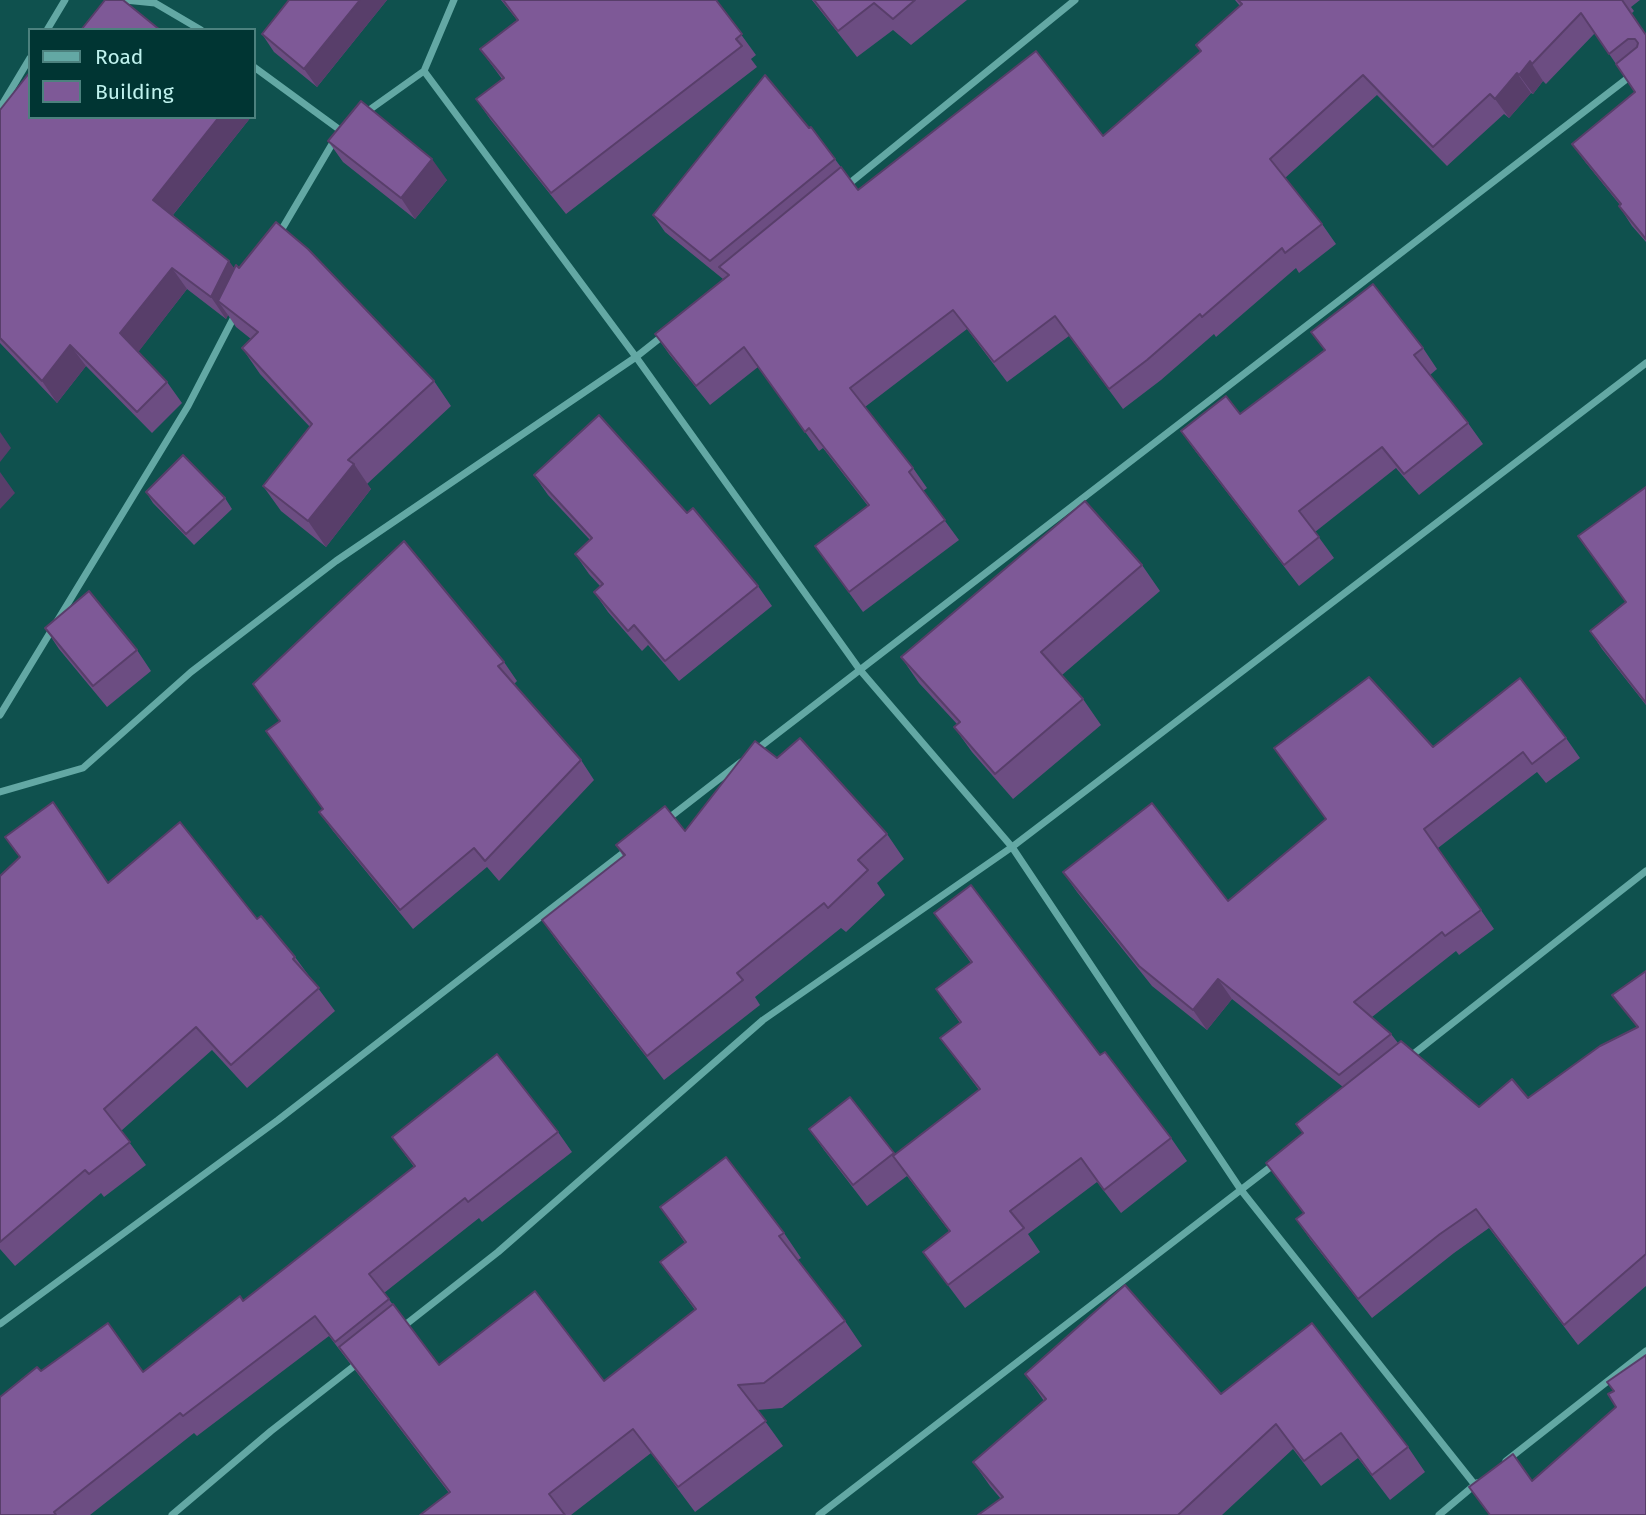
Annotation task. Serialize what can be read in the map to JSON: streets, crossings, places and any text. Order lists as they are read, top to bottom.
{
  "legend": ["Road", "Building"]
}
